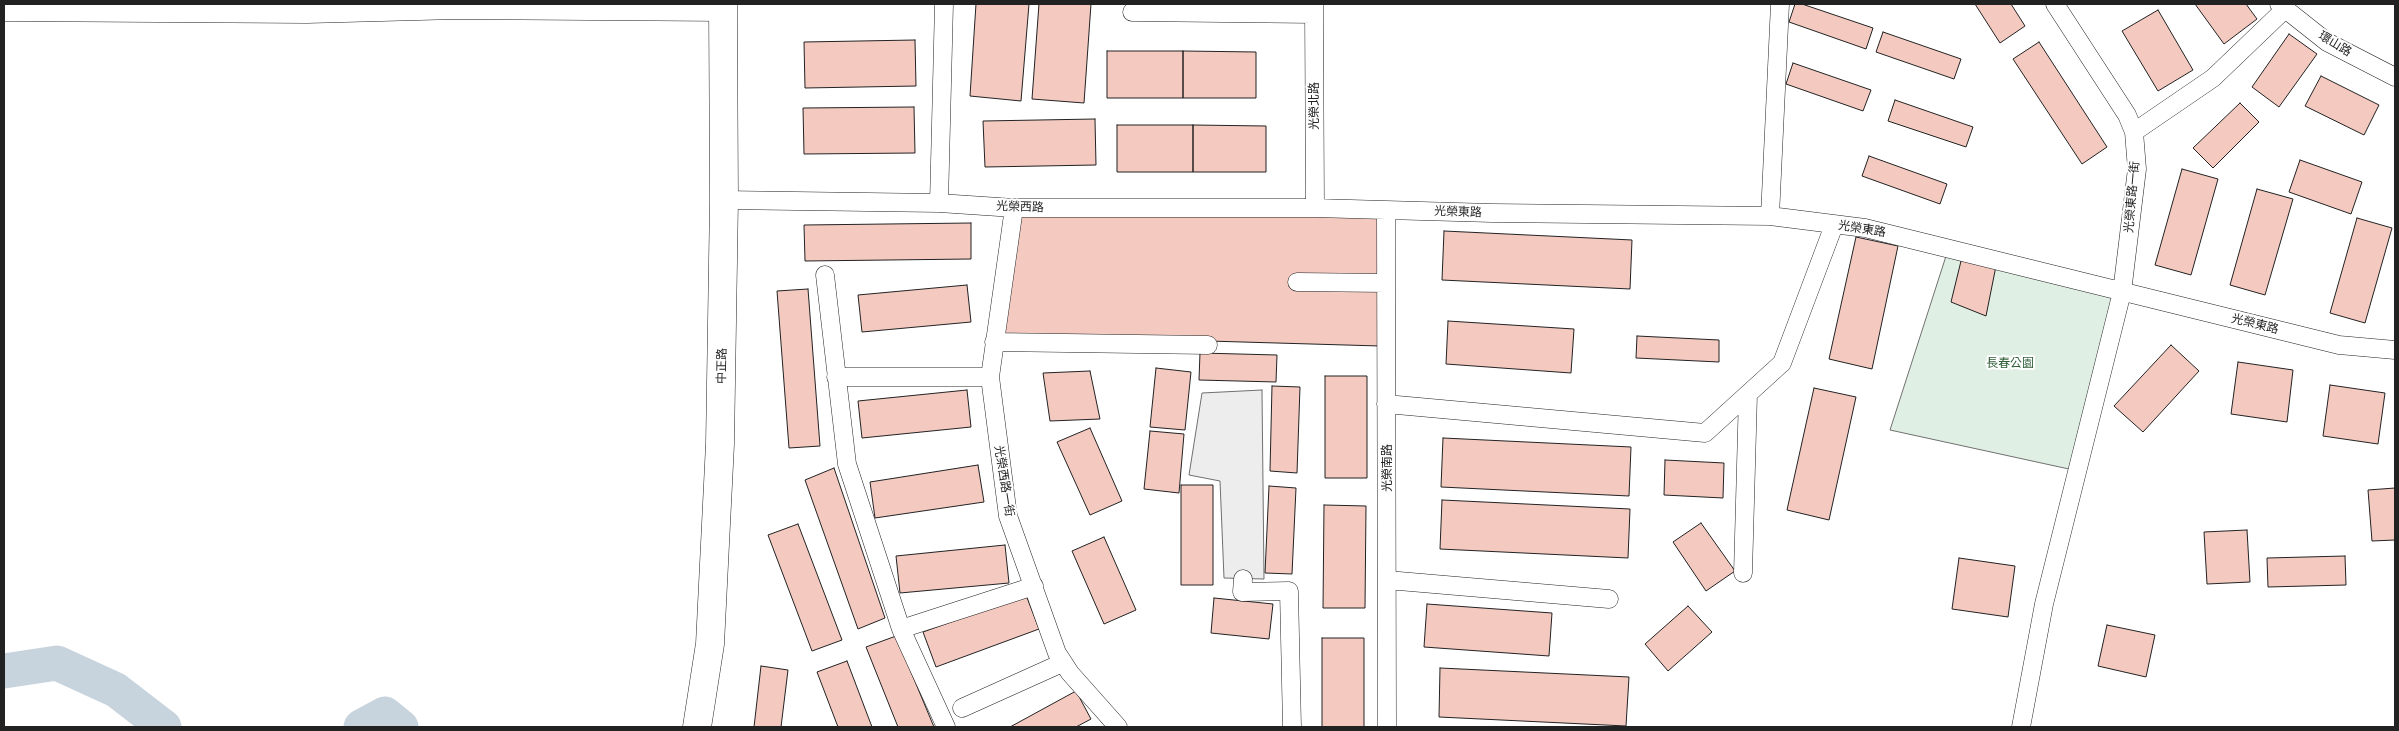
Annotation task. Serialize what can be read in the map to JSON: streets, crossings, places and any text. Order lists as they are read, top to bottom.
{
  "streets": {
    "main road": ["中正路"],
    "street": [
      "環山路",
      "光榮北路",
      "光榮東路一街",
      "光榮西路",
      "光榮東路",
      "光榮南路",
      "光榮西路一街"
    ]
  },
  "crossings": [
    ["光榮北路", "光榮西路"],
    ["光榮北路", "光榮東路"],
    ["光榮東路一街", "光榮東路"],
    ["光榮西路", "光榮東路"],
    ["光榮西路", "中正路"],
    ["光榮西路", "光榮西路一街"],
    ["光榮東路", "光榮南路"]
  ],
  "parks": ["長春公園"]
}
